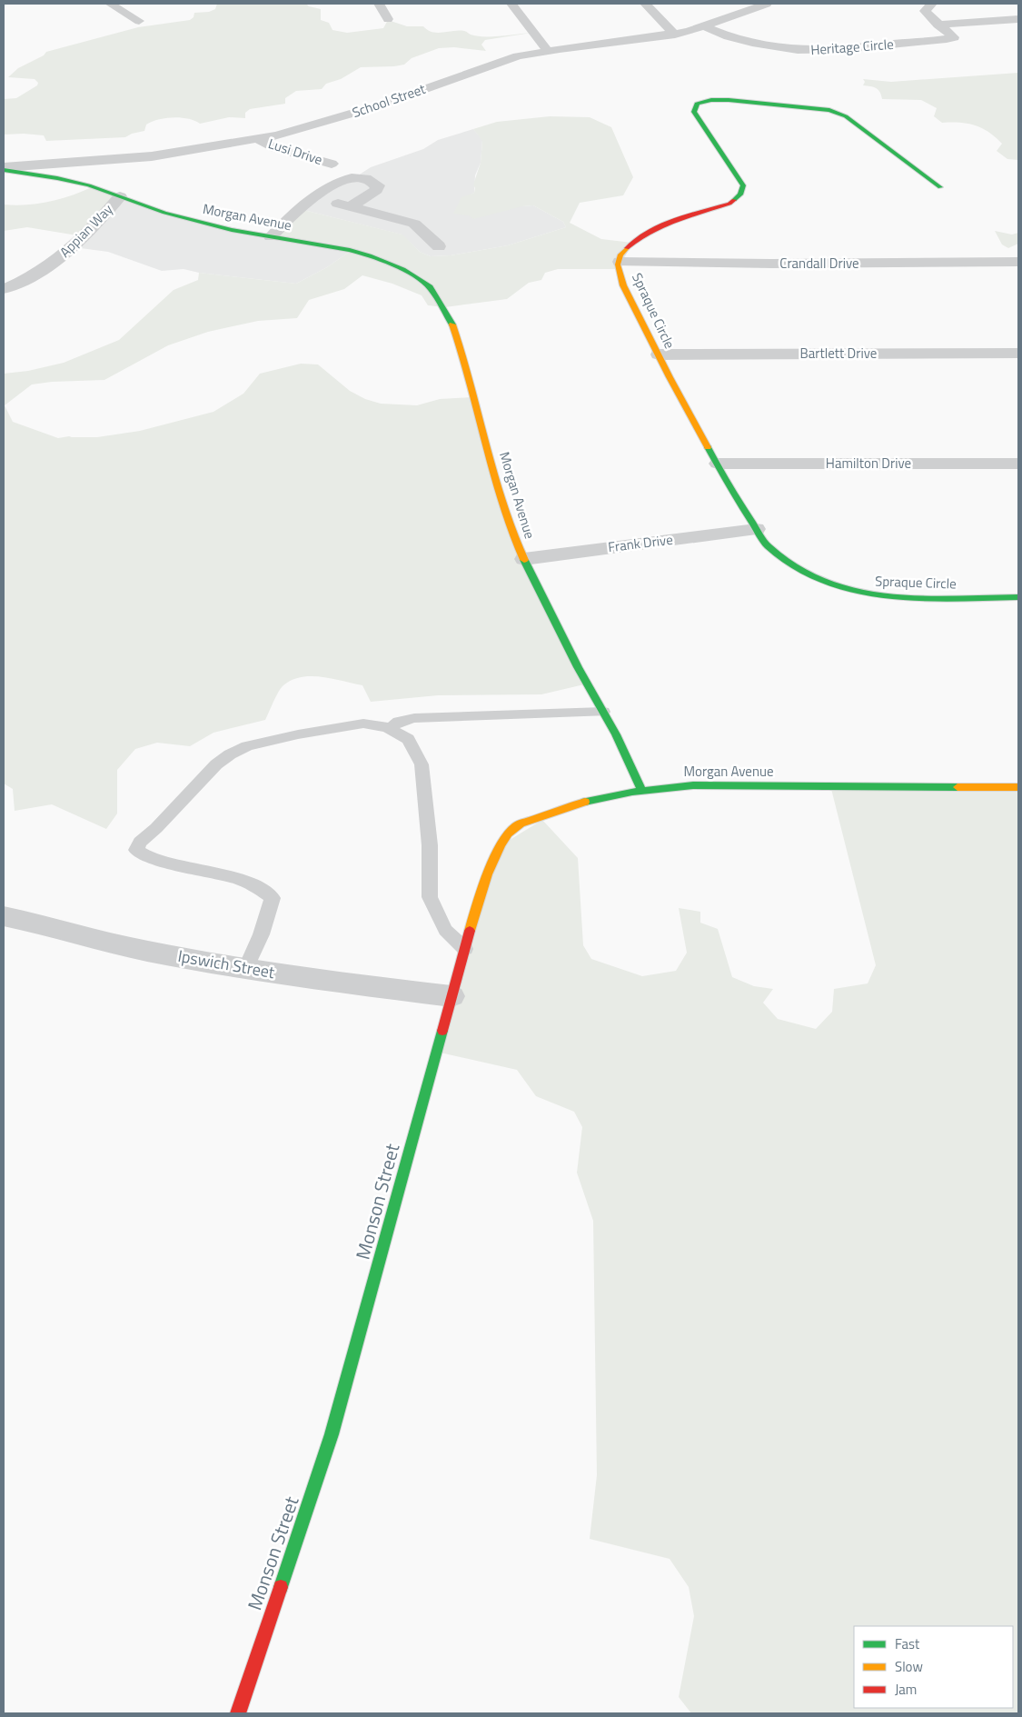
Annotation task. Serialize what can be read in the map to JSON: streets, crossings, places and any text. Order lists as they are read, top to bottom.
{
  "streets": {
    "street": [
      "Heritage Circle",
      "School Street",
      "Lusi Drive",
      "Morgan Avenue",
      "Appian Way",
      "Crandall Drive",
      "Spraque Circle",
      "Bartlett Drive",
      "Hamilton Drive",
      "Frank Drive",
      "Ipswich Street",
      "Monson Street"
    ]
  },
  "crossings": [
    ["Heritage Circle", "School Street"],
    ["School Street", "Lusi Drive"],
    ["School Street", "Morgan Avenue"],
    ["Morgan Avenue", "Appian Way"],
    ["Morgan Avenue", "Frank Drive"],
    ["Morgan Avenue", "Monson Street"],
    ["Crandall Drive", "Spraque Circle"],
    ["Spraque Circle", "Bartlett Drive"],
    ["Spraque Circle", "Hamilton Drive"],
    ["Spraque Circle", "Frank Drive"],
    ["Ipswich Street", "Monson Street"]
  ],
  "legend": ["Fast", "Slow", "Jam"]
}
